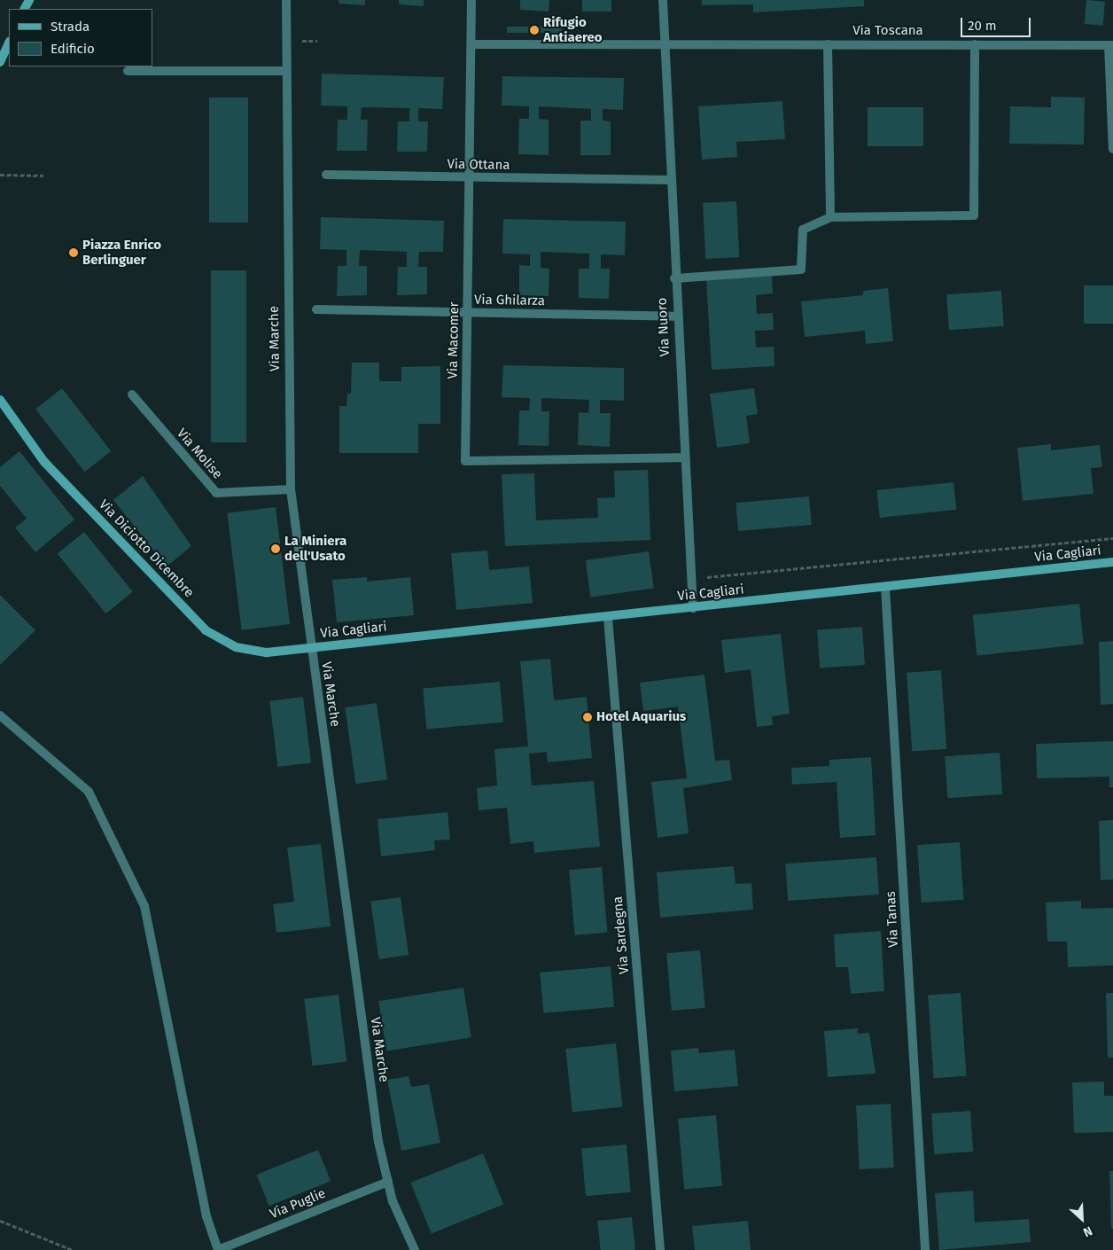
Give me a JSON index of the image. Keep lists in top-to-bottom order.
{
  "streets": {
    "street": [
      "Via Toscana",
      "Via Ottana",
      "Via Ghilarza",
      "Via Nuoro",
      "Via Marche",
      "Via Macomer",
      "Via Molise",
      "Via Diciotto Dicembre",
      "Via Cagliari",
      "Via Tanas",
      "Via Sardegna",
      "Via Puglie"
    ]
  },
  "crossings": [
    ["Via Toscana", "Via Nuoro"],
    ["Via Ottana", "Via Nuoro"],
    ["Via Ottana", "Via Macomer"],
    ["Via Ghilarza", "Via Nuoro"],
    ["Via Ghilarza", "Via Macomer"],
    ["Via Nuoro", "Via Macomer"],
    ["Via Nuoro", "Via Cagliari"],
    ["Via Marche", "Via Molise"],
    ["Via Marche", "Via Diciotto Dicembre"],
    ["Via Marche", "Via Cagliari"],
    ["Via Marche", "Via Puglie"],
    ["Via Diciotto Dicembre", "Via Cagliari"],
    ["Via Cagliari", "Via Tanas"],
    ["Via Cagliari", "Via Sardegna"]
  ],
  "places": [
    "Rifugio Antiaereo",
    "Piazza Enrico Berlinguer",
    "La Miniera dell'Usato",
    "Hotel Aquarius"
  ],
  "legend": ["Strada", "Edificio"],
  "scale_bar": "20 m",
  "north": "bottom right"
}
